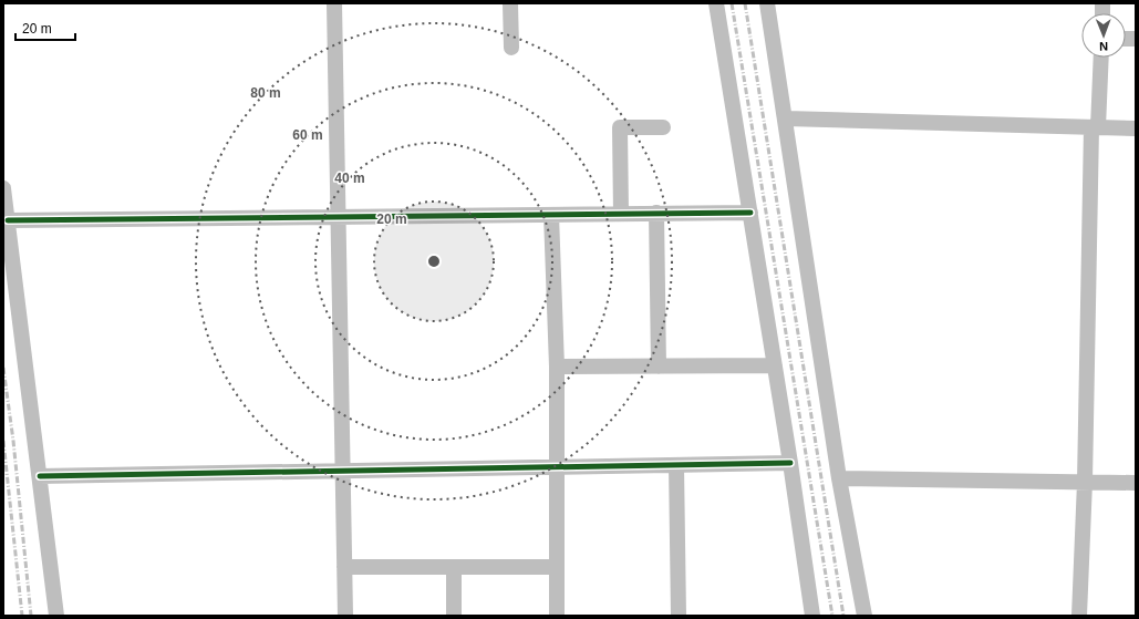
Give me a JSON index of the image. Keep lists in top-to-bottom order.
{
  "scale_bar": "20 m",
  "north": "bottom",
  "rings": [
    "80 m",
    "60 m",
    "40 m",
    "20 m"
  ]
}
